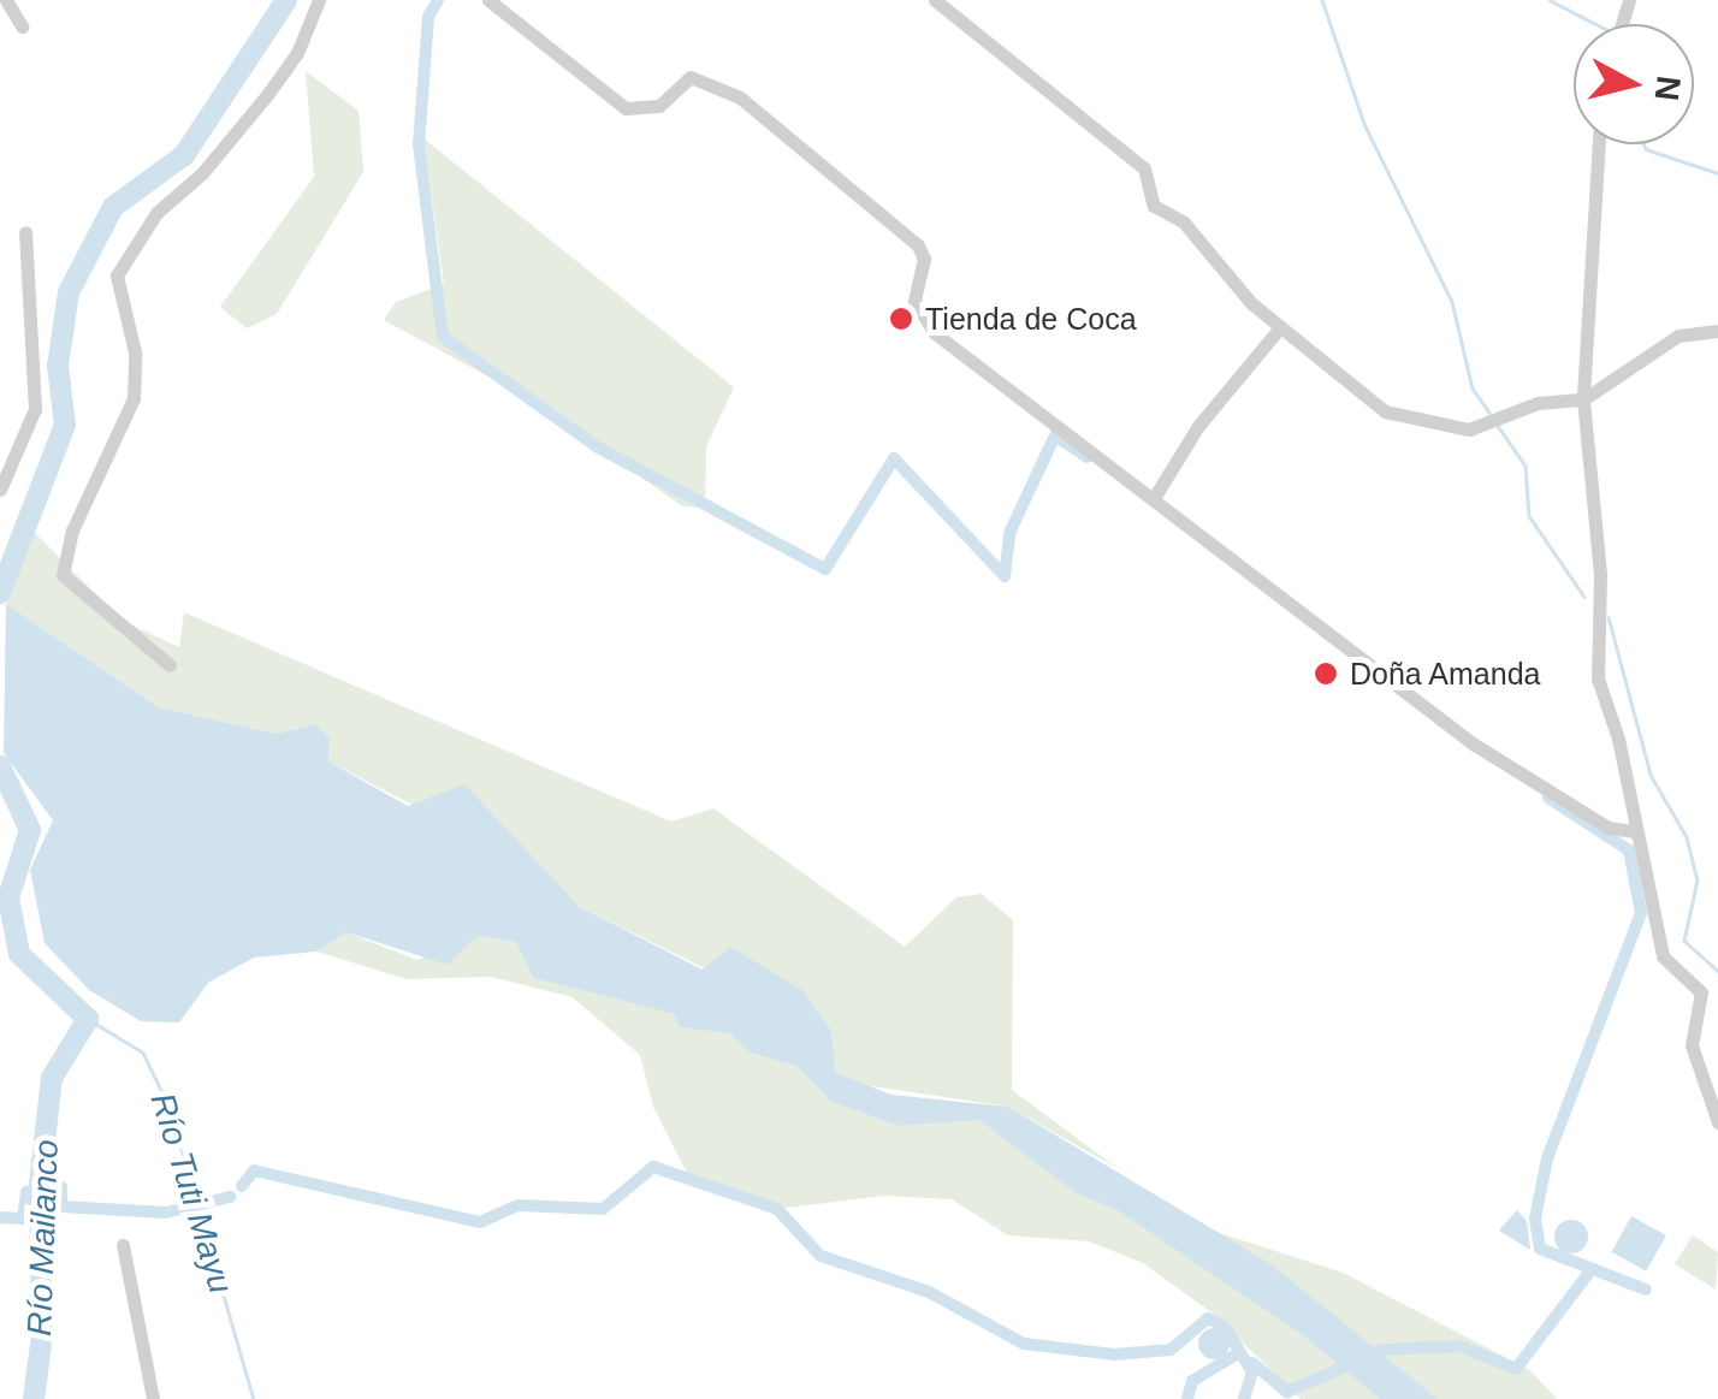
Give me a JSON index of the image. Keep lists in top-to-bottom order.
{
  "water": ["Río Tuti Mayu", "Río Mailanco"],
  "places": ["Tienda de Coca", "Doña Amanda"],
  "north": "right"
}
